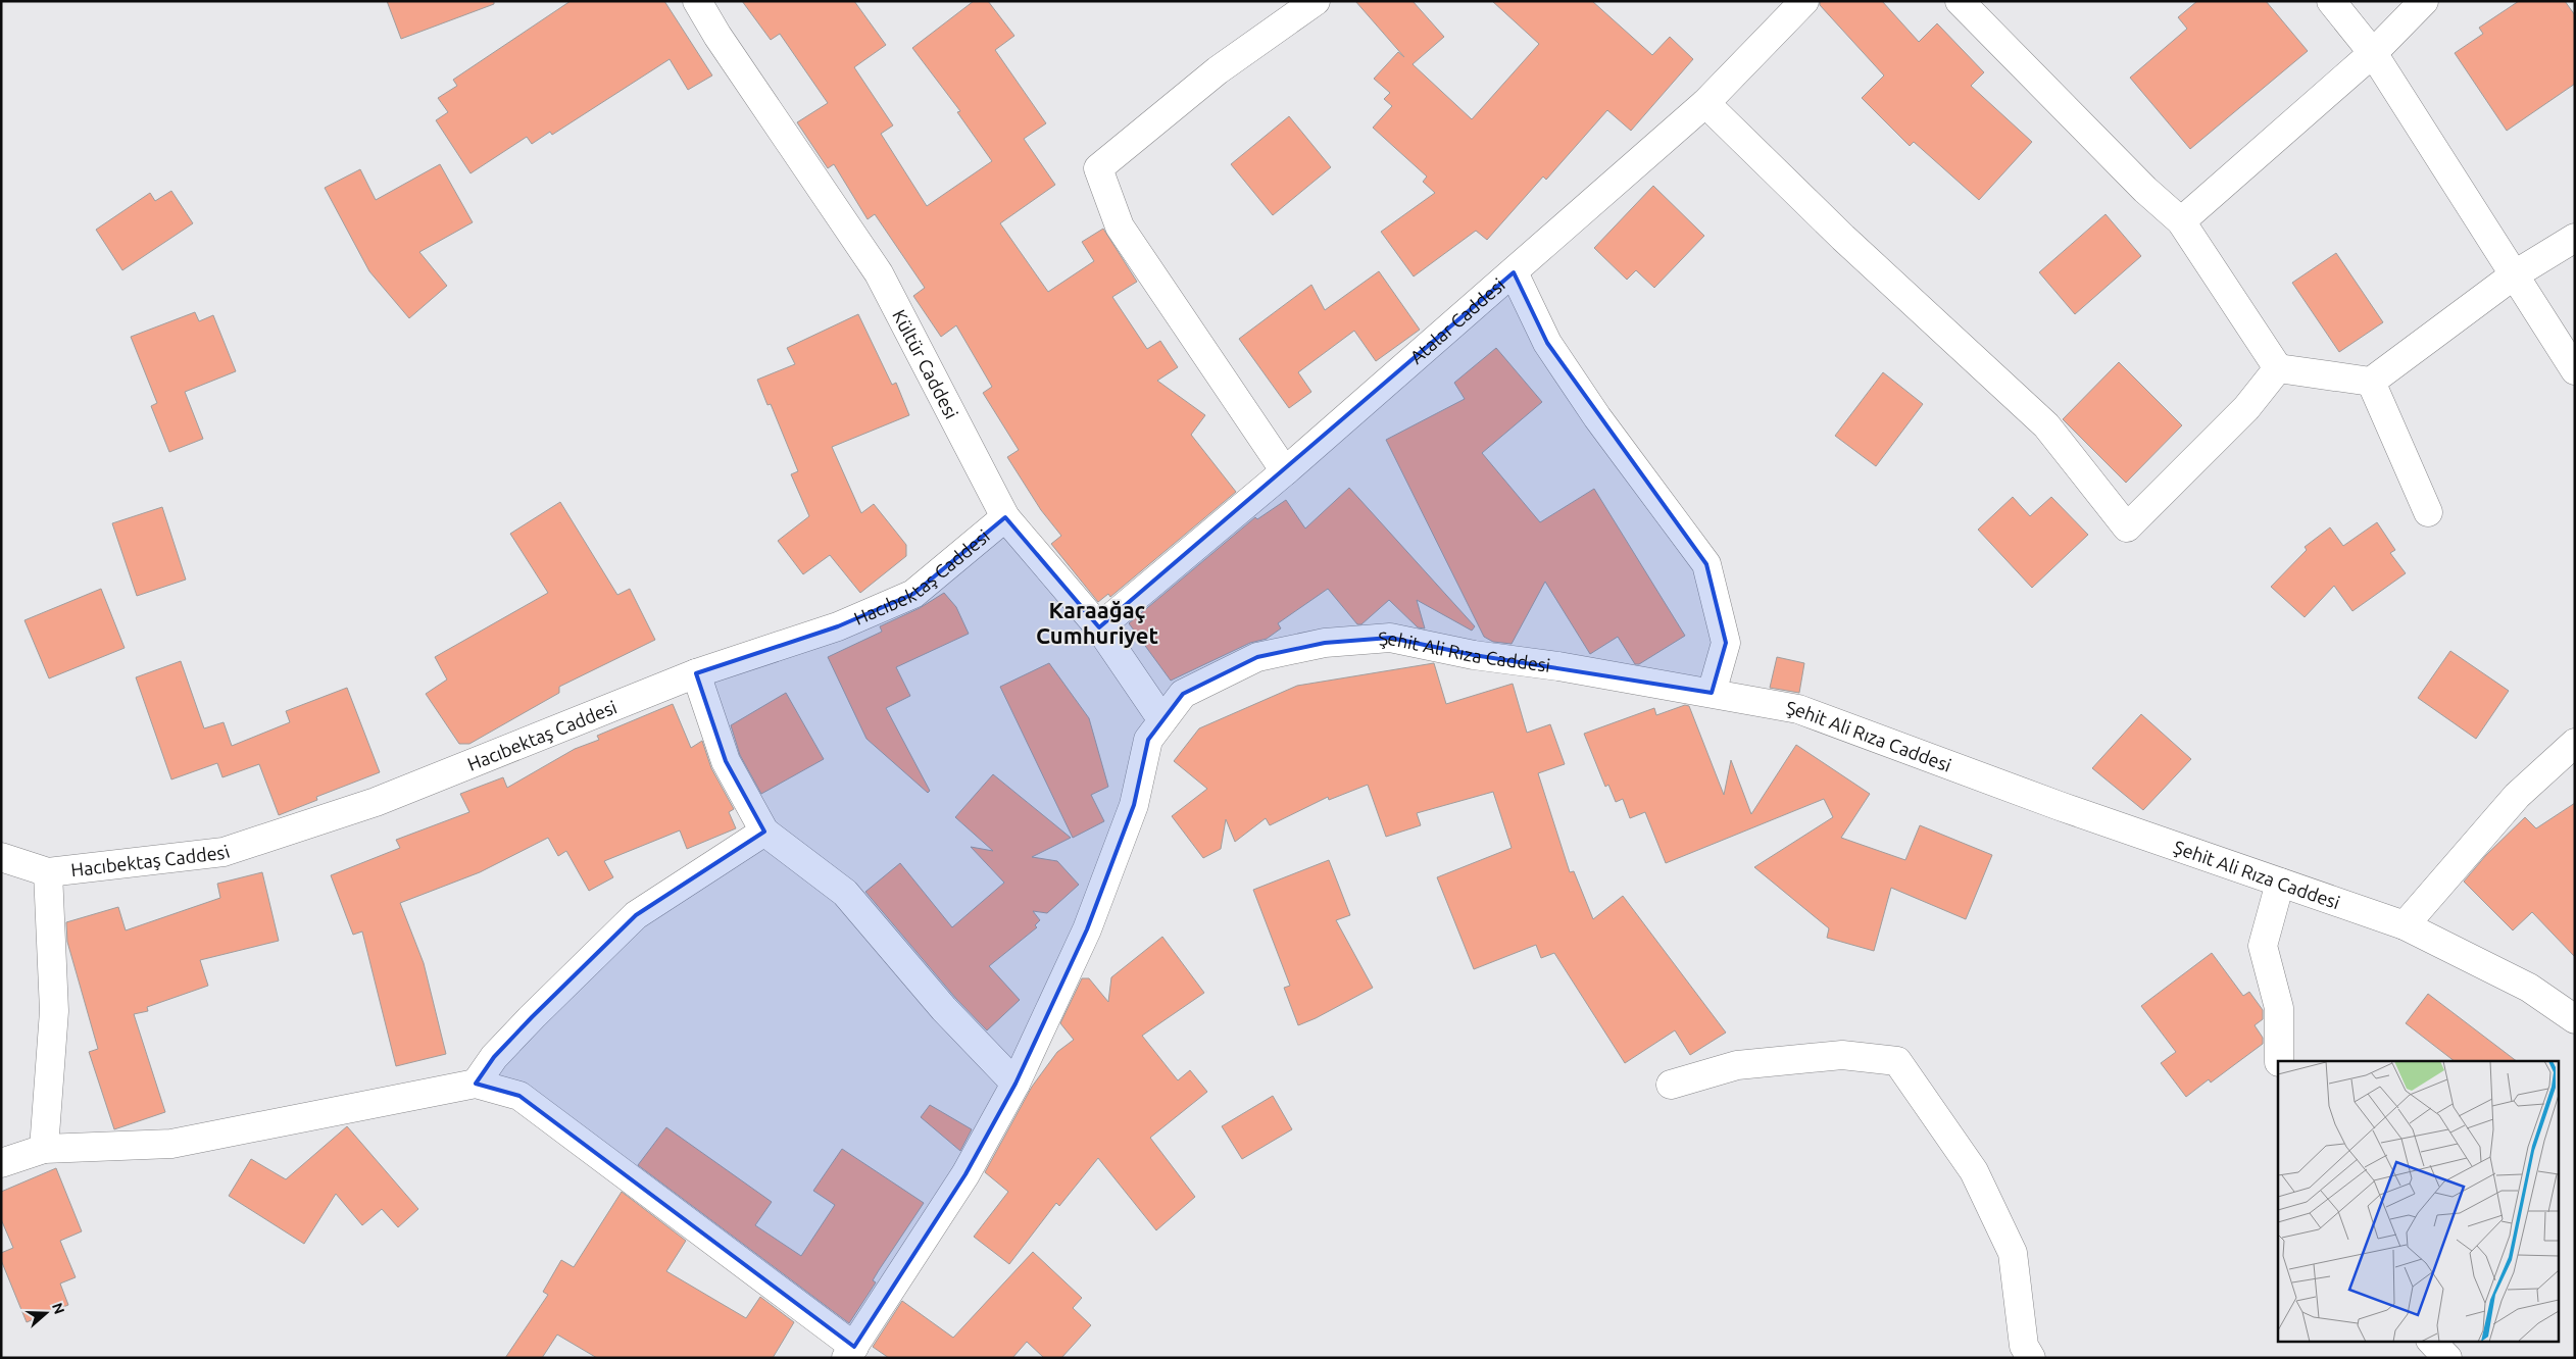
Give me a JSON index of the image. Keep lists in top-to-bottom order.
{
  "streets": {
    "street": [
      "Atalar Caddesi",
      "Kültür Caddesi",
      "Hacıbektaş Caddesi",
      "Şehit Ali Rıza Caddesi"
    ]
  },
  "crossings": [
    ["Atalar Caddesi", "Kültür Caddesi"],
    ["Kültür Caddesi", "Hacıbektaş Caddesi"],
    ["Kültür Caddesi", "Şehit Ali Rıza Caddesi"]
  ],
  "districts": ["Karaağaç Cumhuriyet"],
  "north": "right"
}
